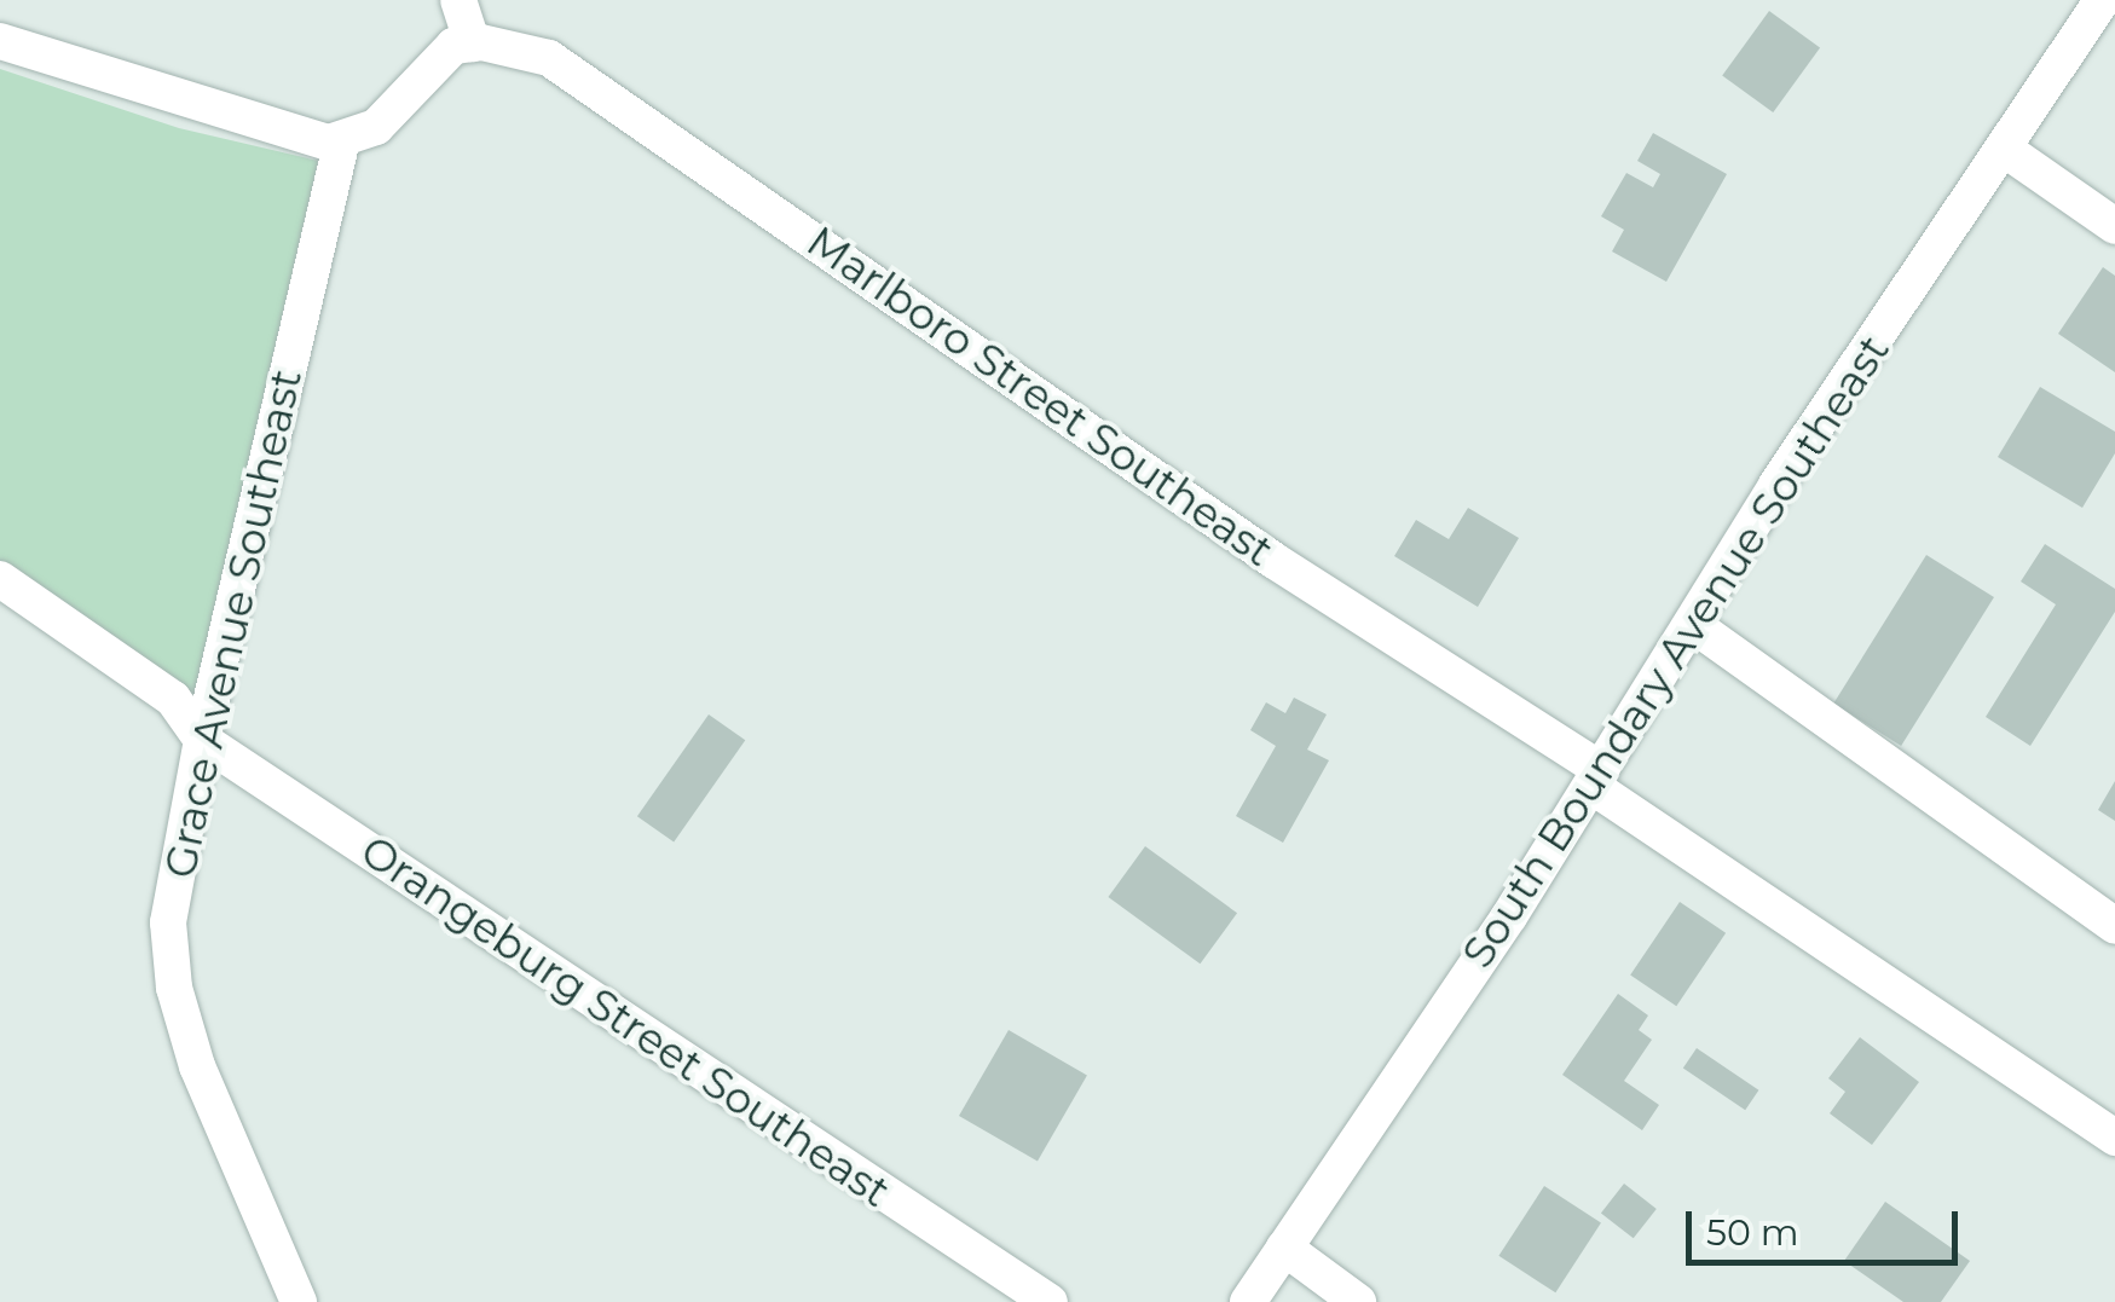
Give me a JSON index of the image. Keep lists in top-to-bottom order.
{
  "streets": {
    "street": [
      "Marlboro Street Southeast",
      "Grace Avenue Southeast",
      "South Boundary Avenue Southeast",
      "Orangeburg Street Southeast"
    ]
  },
  "crossings": [
    ["Marlboro Street Southeast", "South Boundary Avenue Southeast"],
    ["Grace Avenue Southeast", "Orangeburg Street Southeast"]
  ],
  "scale_bar": "50 m"
}
